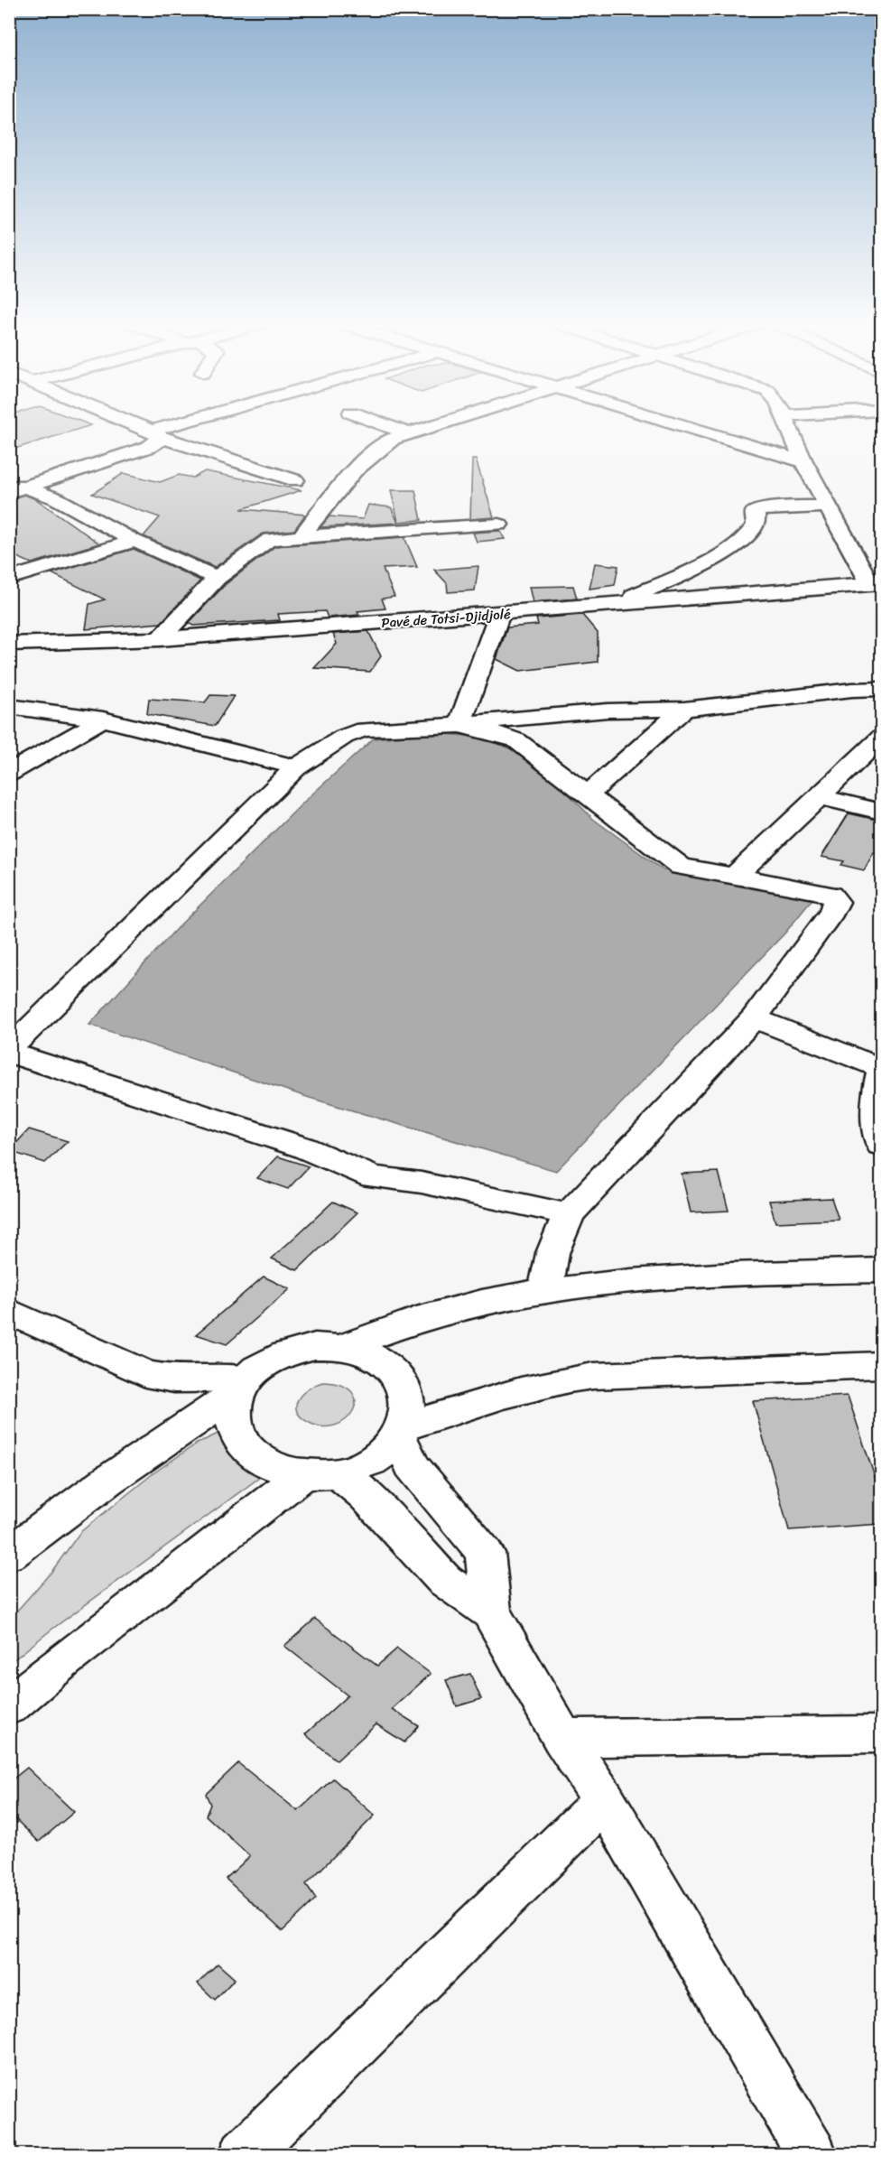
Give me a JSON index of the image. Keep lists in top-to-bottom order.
{
  "streets": {
    "street": ["Pavé de Totsi-Djidjolé"]
  }
}
